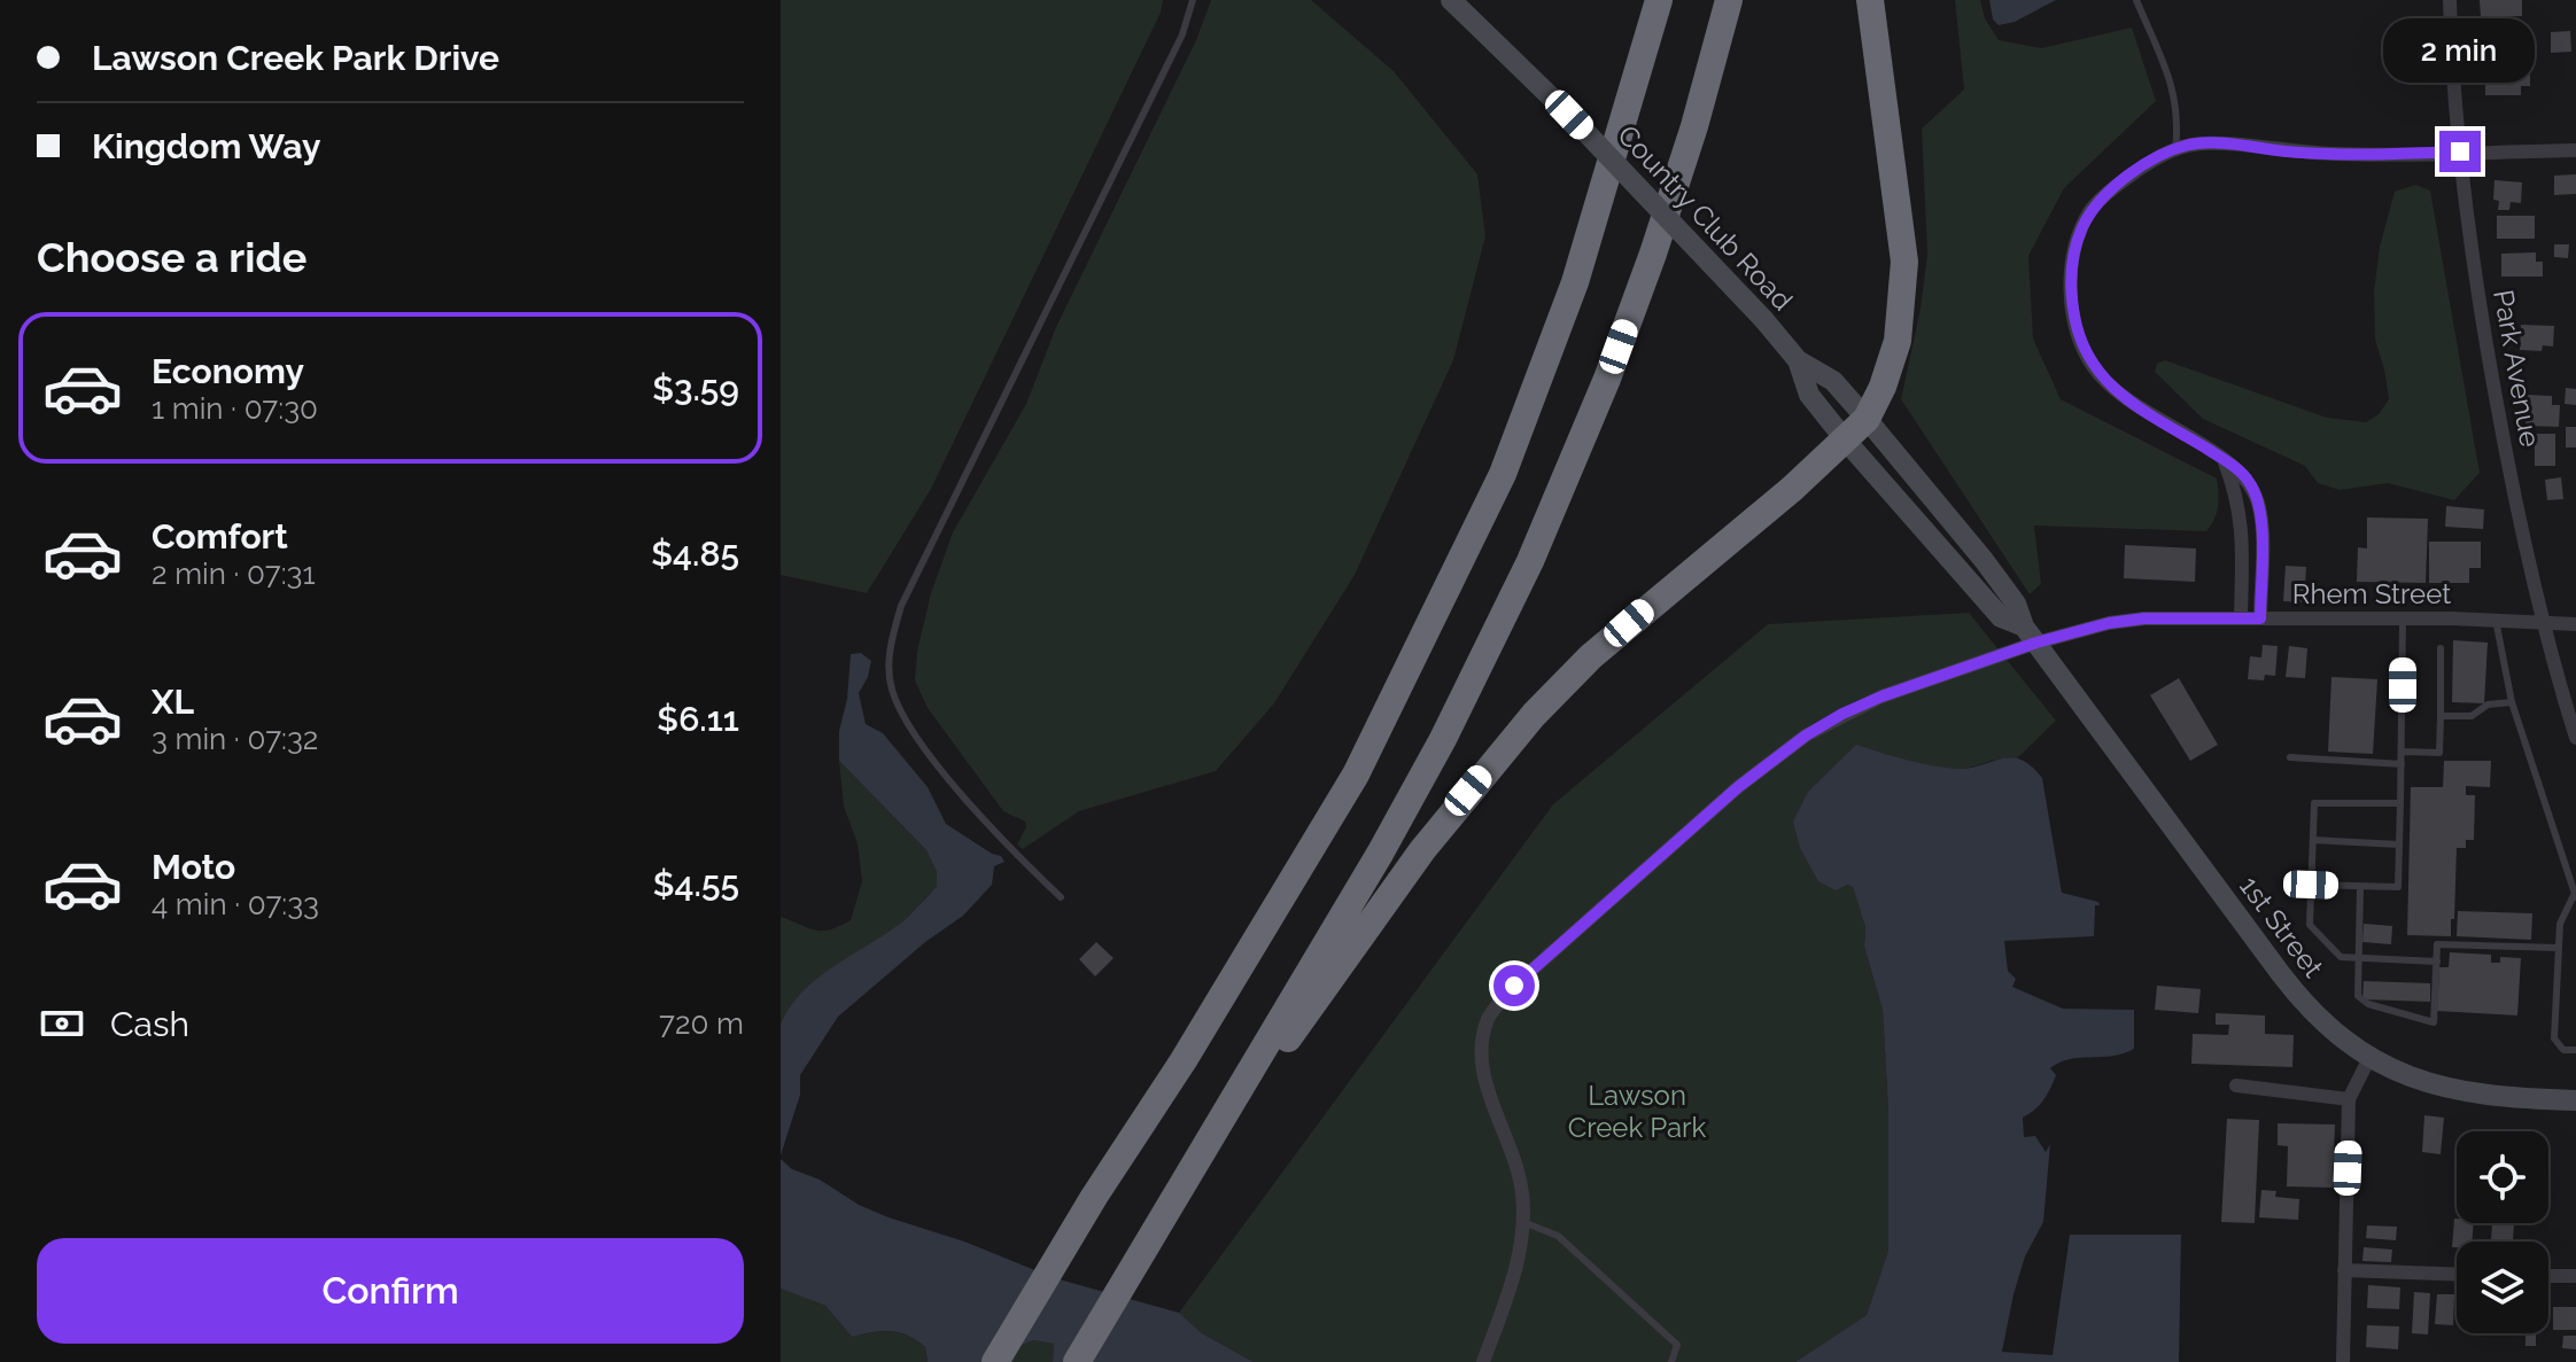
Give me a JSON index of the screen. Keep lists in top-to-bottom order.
{
  "streets": {
    "main road": ["Country Club Road", "1st Street"],
    "street": ["Park Avenue", "Rhem Street"]
  },
  "crossings": [
    ["Country Club Road", "Rhem Street"],
    ["Country Club Road", "1st Street"],
    ["Park Avenue", "Rhem Street"],
    ["Rhem Street", "1st Street"]
  ],
  "parks": ["Lawson Creek Park"],
  "page": {
    "banner": ["Lawson Creek Park Drive", "Kingdom Way"],
    "bubble": "2 min",
    "heading": "Choose a ride",
    "list": [
      {
        "name": "Economy",
        "note": "1 min · 07:30",
        "value": "$3.59"
      },
      {
        "name": "Comfort",
        "note": "2 min · 07:31",
        "value": "$4.85"
      },
      {
        "name": "XL",
        "note": "3 min · 07:32",
        "value": "$6.11"
      },
      {
        "name": "Moto",
        "note": "4 min · 07:33",
        "value": "$4.55"
      }
    ],
    "pay": ["Cash", "720 m"],
    "buttons": "Confirm"
  }
}
